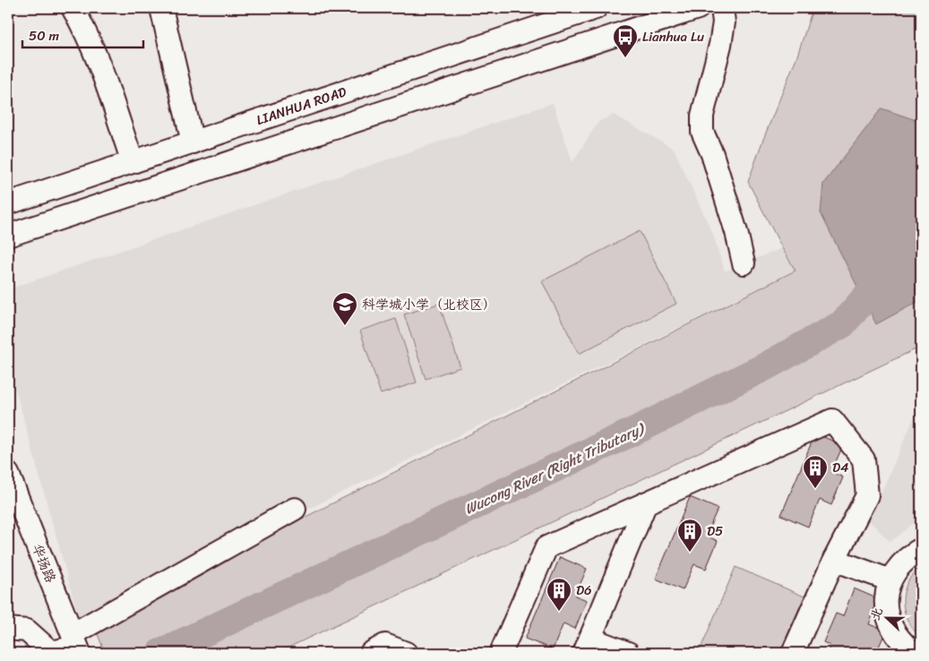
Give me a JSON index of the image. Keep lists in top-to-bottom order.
{
  "streets": {
    "street": ["LIANHUA ROAD", "华扬路"]
  },
  "water": ["Wucong River (Right Tributary)"],
  "places": {
    "bus stop": ["Lianhua Lu"],
    "school or university": ["科学城小学（北校区）"],
    "building": ["D4", "D5", "D6"]
  },
  "scale_bar": "50 m",
  "north": "left"
}
